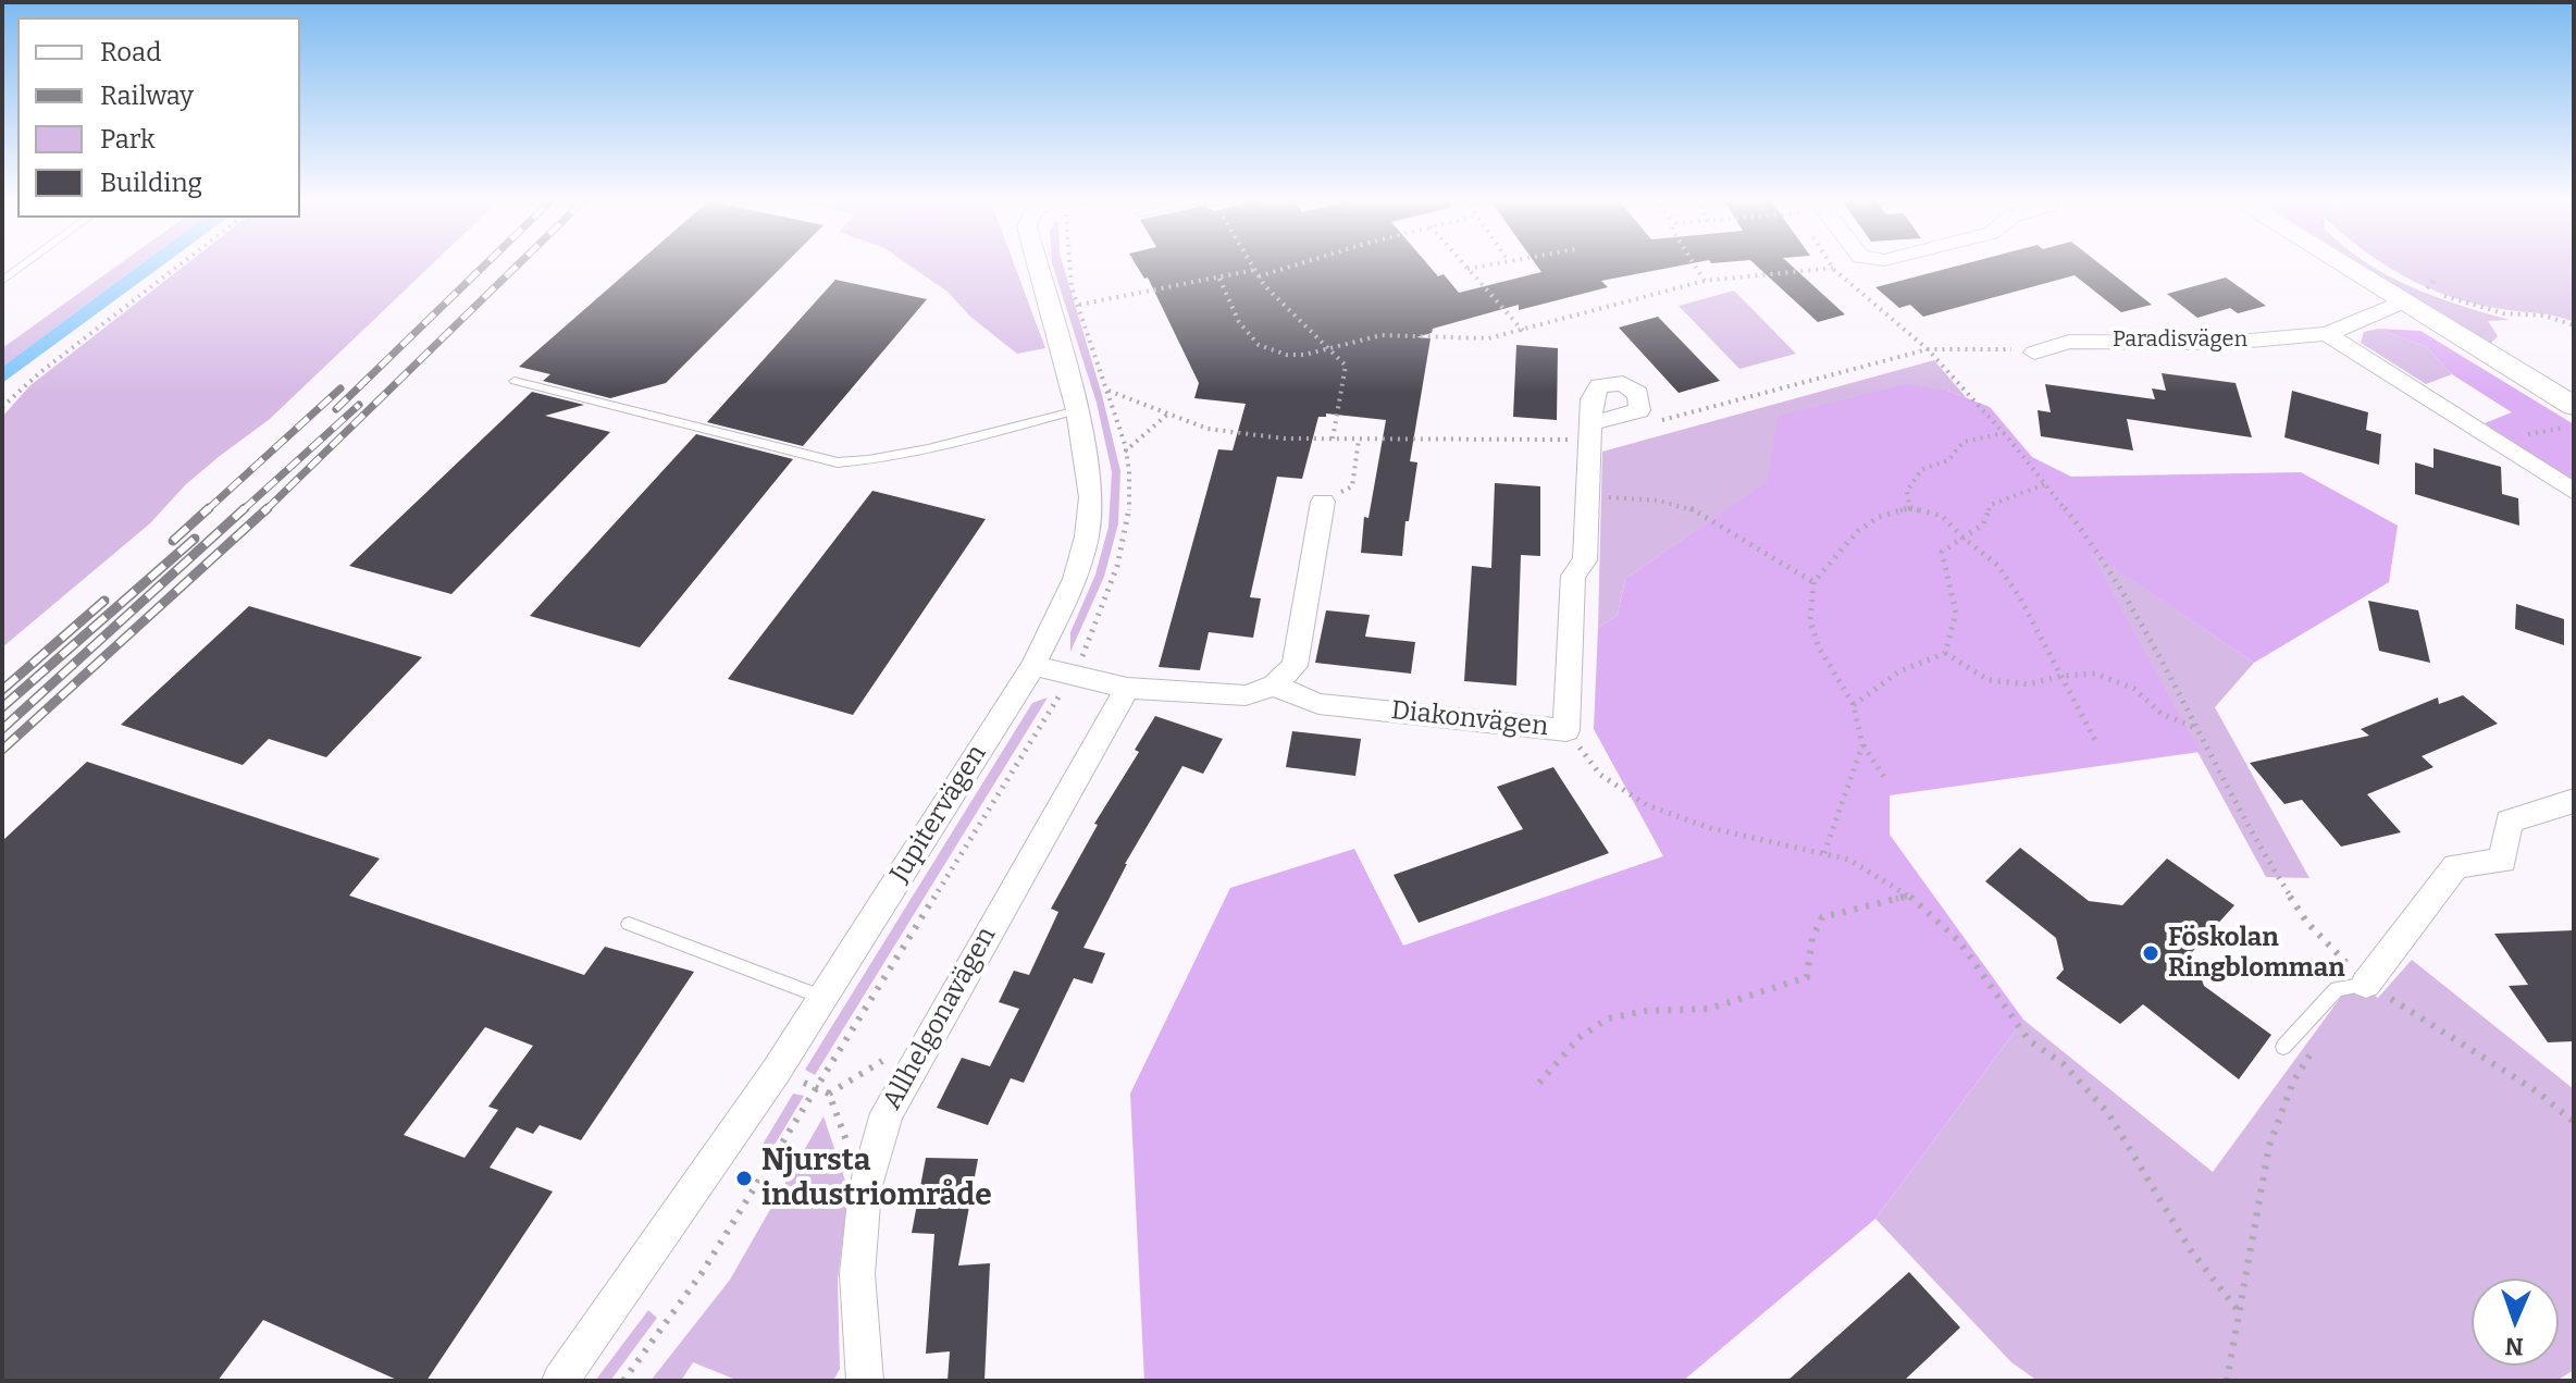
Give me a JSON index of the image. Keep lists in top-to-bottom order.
{
  "streets": {
    "street": [
      "Paradisvägen",
      "Diakonvägen",
      "Jupitervägen",
      "Allhelgonavägen"
    ]
  },
  "places": ["Föskolan Ringblomman", "Njursta industriområde"],
  "legend": [
    "Road",
    "Railway",
    "Park",
    "Building"
  ],
  "north": "bottom"
}
